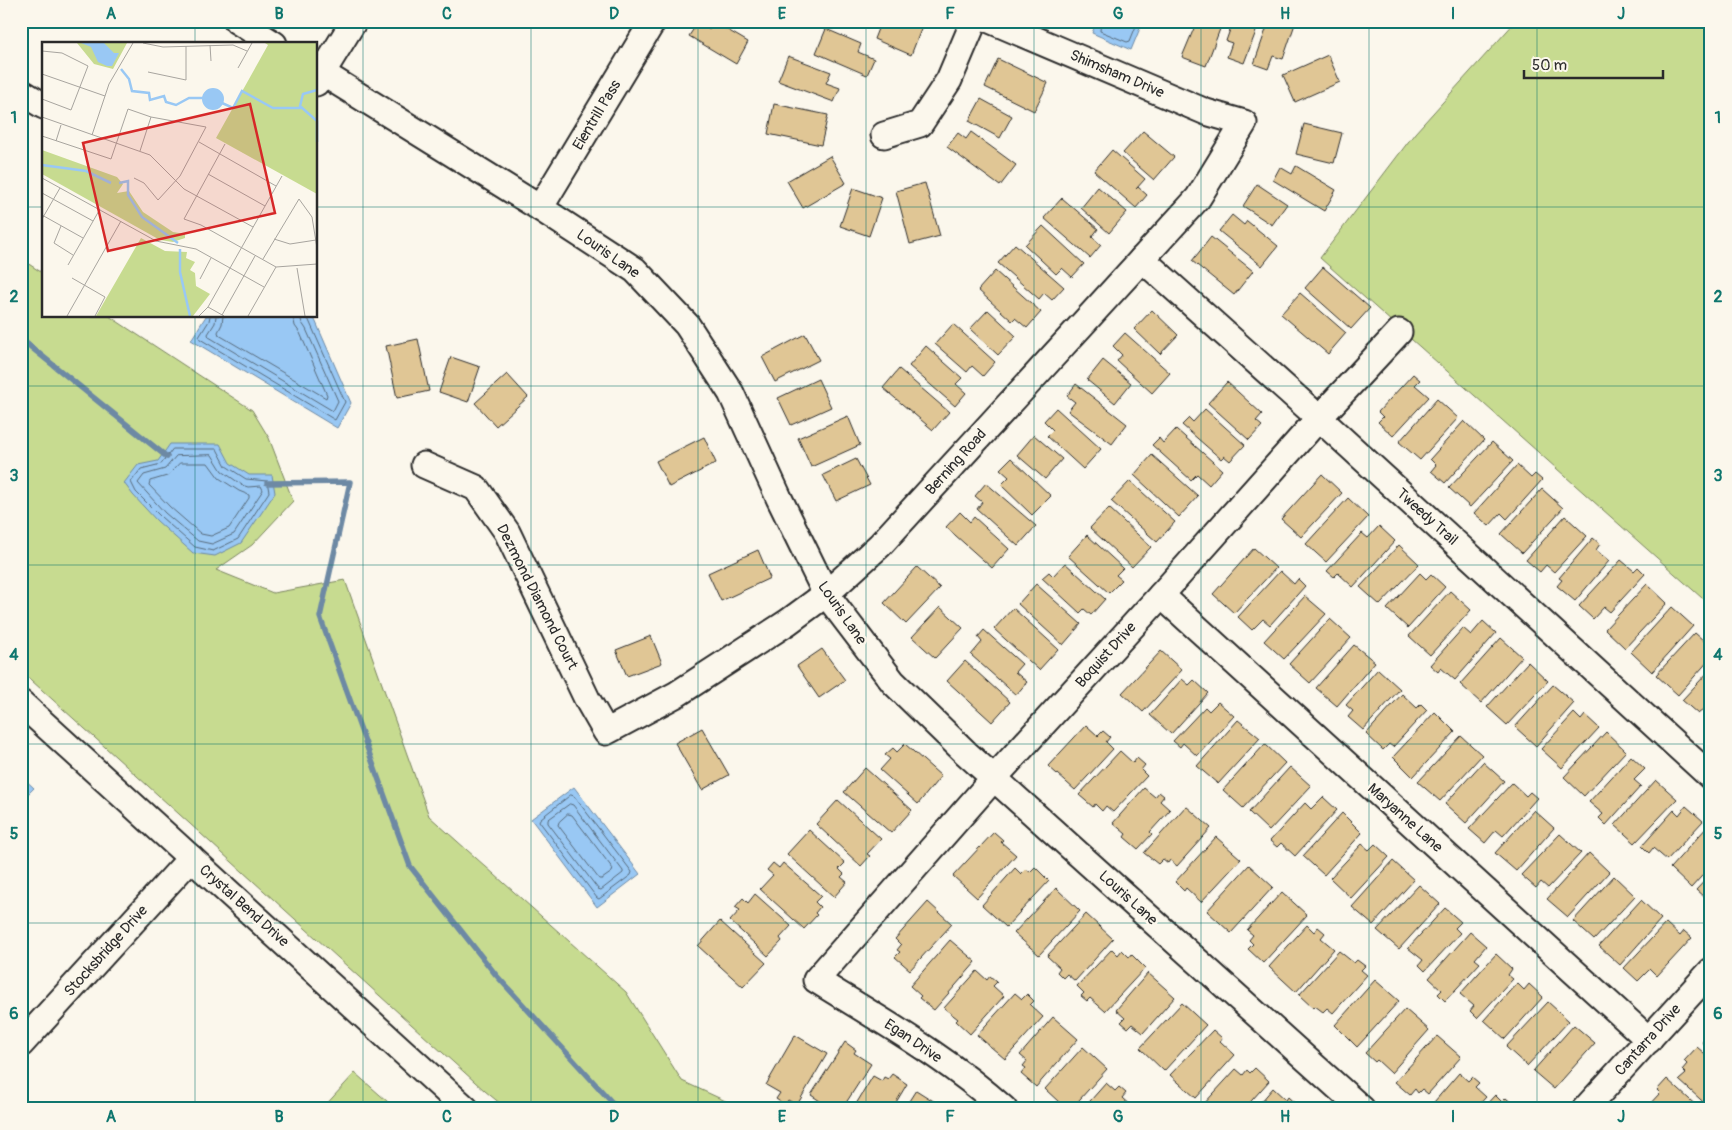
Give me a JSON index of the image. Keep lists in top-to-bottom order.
{
  "streets": {
    "street": [
      "Shimsham Drive",
      "Eientrill Pass",
      "Louris Lane",
      "Berning Road",
      "Tweedy Trail",
      "Dezmond Diamond Court",
      "Boquist Drive",
      "Maryanne Lane",
      "Crystal Bend Drive",
      "Stocksbridge Drive",
      "Cantarra Drive",
      "Egan Drive"
    ]
  },
  "crossings": [
    ["Shimsham Drive", "Berning Road"],
    ["Eientrill Pass", "Louris Lane"],
    ["Louris Lane", "Berning Road"],
    ["Louris Lane", "Boquist Drive"],
    ["Berning Road", "Tweedy Trail"],
    ["Berning Road", "Dezmond Diamond Court"],
    ["Tweedy Trail", "Boquist Drive"],
    ["Boquist Drive", "Maryanne Lane"],
    ["Boquist Drive", "Egan Drive"],
    ["Maryanne Lane", "Cantarra Drive"],
    ["Crystal Bend Drive", "Stocksbridge Drive"]
  ],
  "scale_bar": "50 m",
  "grid": {
    "columns": [
      "A",
      "B",
      "C",
      "D",
      "E",
      "F",
      "G",
      "H",
      "I",
      "J"
    ],
    "rows": [
      "1",
      "2",
      "3",
      "4",
      "5",
      "6"
    ]
  }
}
